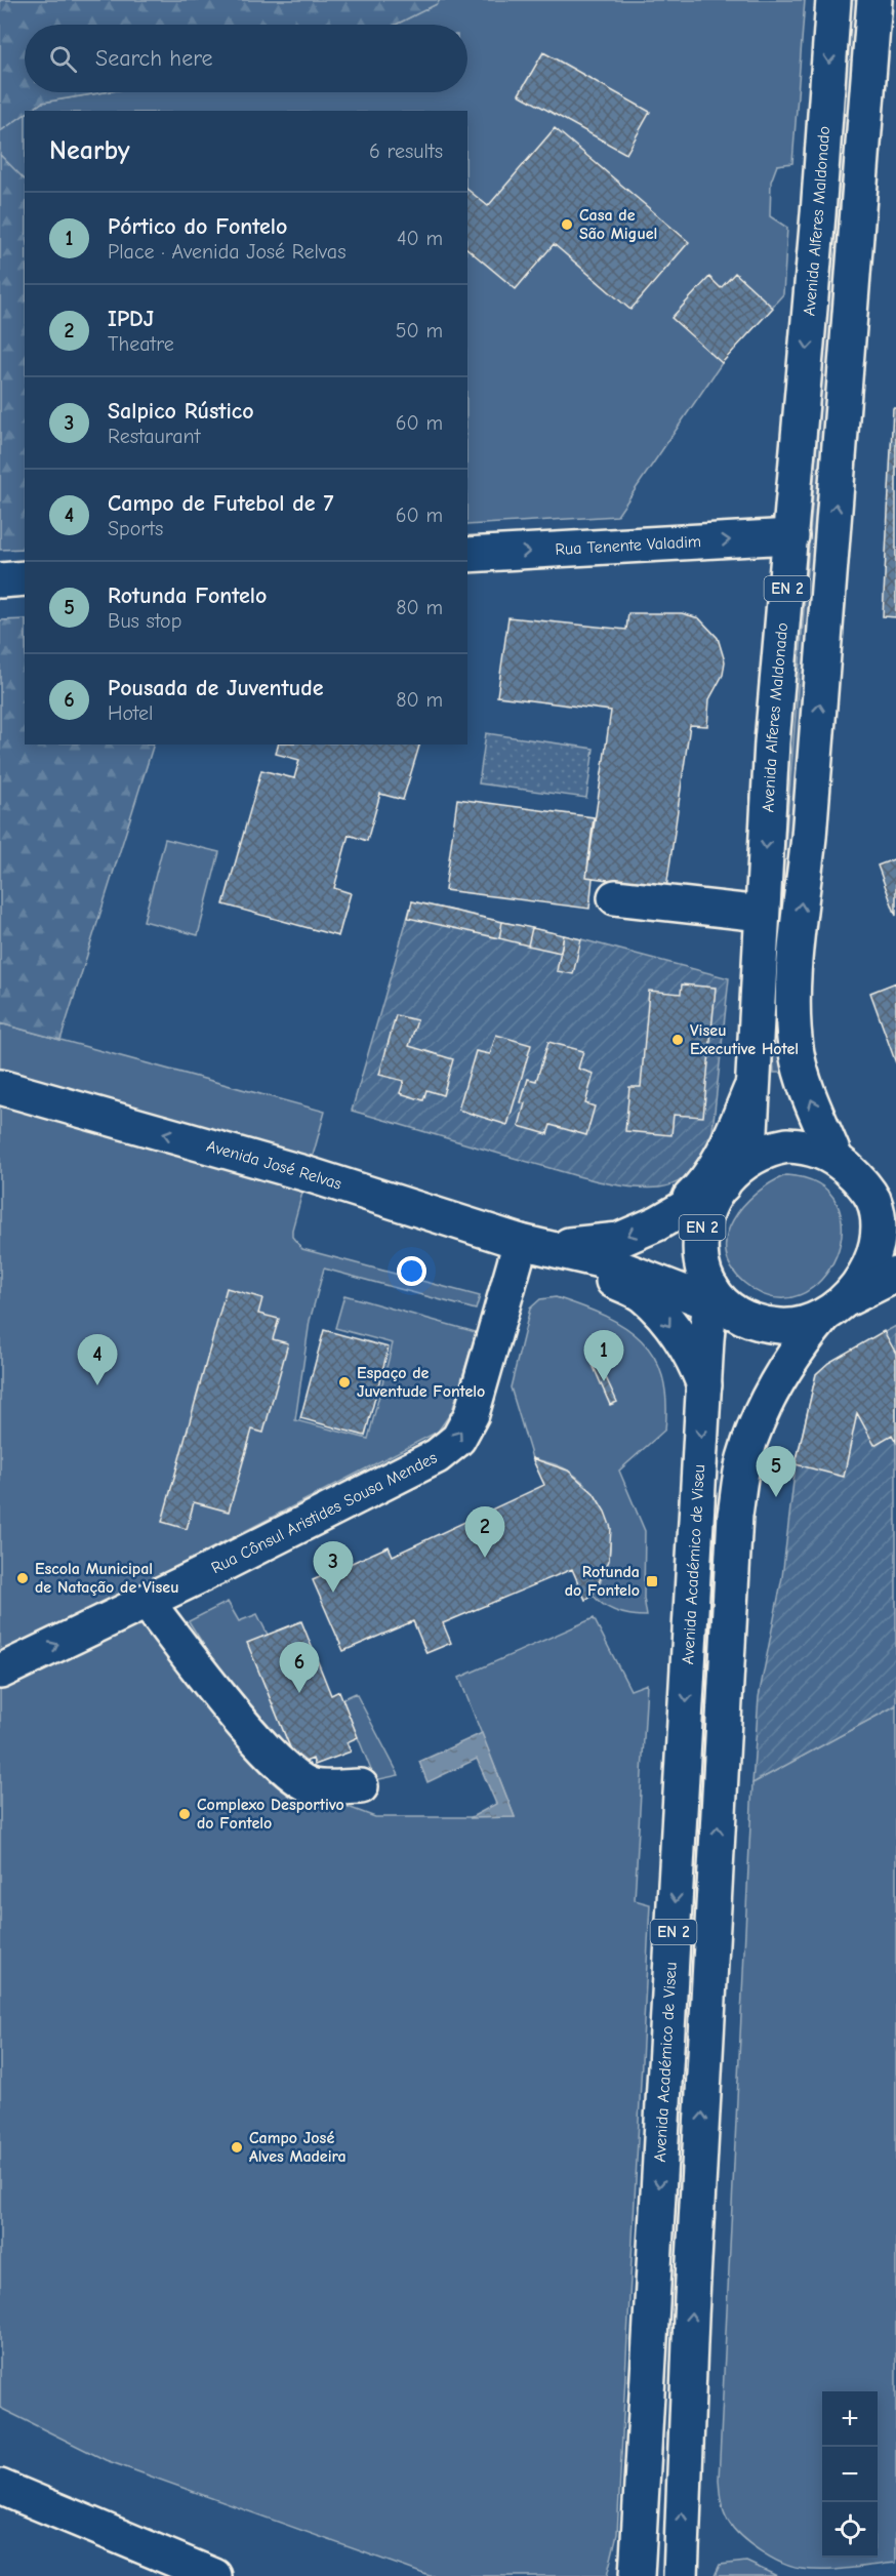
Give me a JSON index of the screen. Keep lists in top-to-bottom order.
{
  "streets": {
    "main road": [
      "Avenida Alferes Maldonado",
      "Rua Tenente Valadim",
      "EN 2",
      "Avenida José Relvas",
      "Rua Cônsul Aristides Sousa Mendes",
      "Avenida Académico de Viseu"
    ]
  },
  "crossings": [
    ["Avenida Alferes Maldonado", "Rua Tenente Valadim"],
    ["Avenida Alferes Maldonado", "EN 2"],
    ["Avenida Alferes Maldonado", "Avenida José Relvas"],
    ["Avenida Alferes Maldonado", "Avenida Académico de Viseu"],
    ["EN 2", "Avenida José Relvas"],
    ["EN 2", "Avenida Académico de Viseu"],
    ["Avenida José Relvas", "Rua Cônsul Aristides Sousa Mendes"],
    ["Avenida José Relvas", "Avenida Académico de Viseu"]
  ],
  "one_way": ["Rua Tenente Valadim", "Rua Cônsul Aristides Sousa Mendes"],
  "places": {
    "other": [
      "Casa de São Miguel",
      "Viseu Executive Hotel",
      "Espaço de Juventude Fontelo",
      "Escola Municipal de Natação de Viseu",
      "Complexo Desportivo do Fontelo",
      "Campo José Alves Madeira"
    ],
    "transit": ["Rotunda do Fontelo"]
  },
  "page": {
    "search": "Search here",
    "heading": ["Nearby", "6 results"],
    "list": [
      {
        "mark": "1",
        "name": "Pórtico do Fontelo",
        "note": "Place · Avenida José Relvas",
        "value": "40 m"
      },
      {
        "mark": "2",
        "name": "IPDJ",
        "note": "Theatre",
        "value": "50 m"
      },
      {
        "mark": "3",
        "name": "Salpico Rústico",
        "note": "Restaurant",
        "value": "60 m"
      },
      {
        "mark": "4",
        "name": "Campo de Futebol de 7",
        "note": "Sports",
        "value": "60 m"
      },
      {
        "mark": "5",
        "name": "Rotunda Fontelo",
        "note": "Bus stop",
        "value": "80 m"
      },
      {
        "mark": "6",
        "name": "Pousada de Juventude",
        "note": "Hotel",
        "value": "80 m"
      }
    ],
    "pins": [
      "1",
      "4",
      "5",
      "2",
      "3",
      "6"
    ],
    "map_buttons": ["+", "−"]
  }
}
